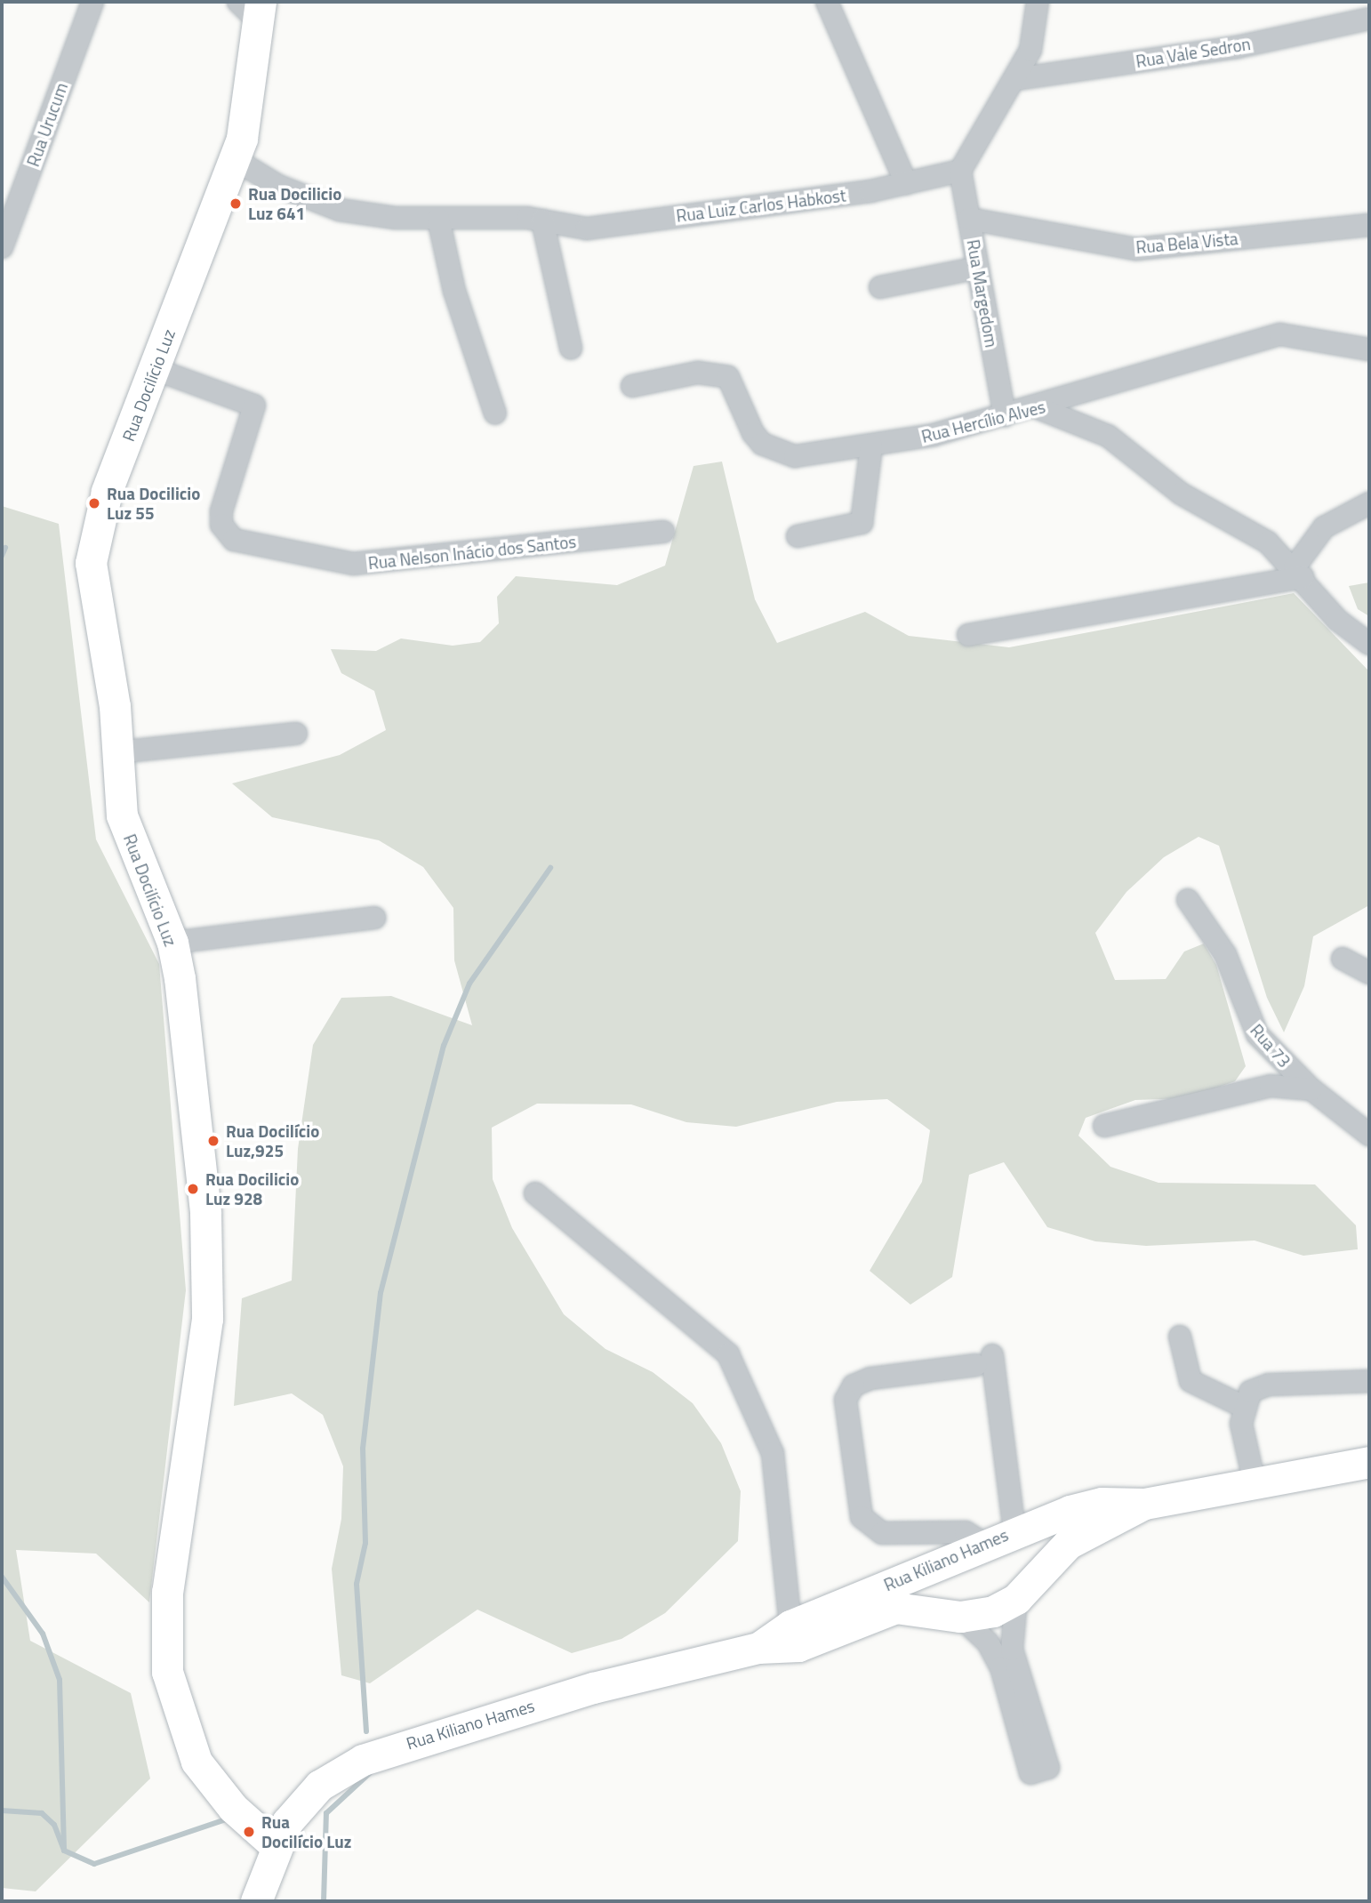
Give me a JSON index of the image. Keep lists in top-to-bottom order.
{
  "streets": {
    "main road": ["Rua Docilício Luz", "Rua Kiliano Hames"],
    "street": [
      "Rua Vale Sedron",
      "Rua Urucum",
      "Rua Luiz Carlos Habkost",
      "Rua Bela Vista",
      "Rua Margedom",
      "Rua Hercílio Alves",
      "Rua Nelson Inácio dos Santos",
      "Rua 73"
    ]
  },
  "crossings": [
    ["Rua Luiz Carlos Habkost", "Rua Margedom"],
    ["Rua Luiz Carlos Habkost", "Rua Docilício Luz"],
    ["Rua Bela Vista", "Rua Margedom"],
    ["Rua Margedom", "Rua Hercílio Alves"],
    ["Rua Docilício Luz", "Rua Nelson Inácio dos Santos"],
    ["Rua Docilício Luz", "Rua Kiliano Hames"]
  ],
  "places": [
    "Rua Docilicio Luz 641",
    "Rua Docilicio Luz 55",
    "Rua Docilício Luz,925",
    "Rua Docilicio Luz 928",
    "Rua Docilício Luz"
  ]
}
